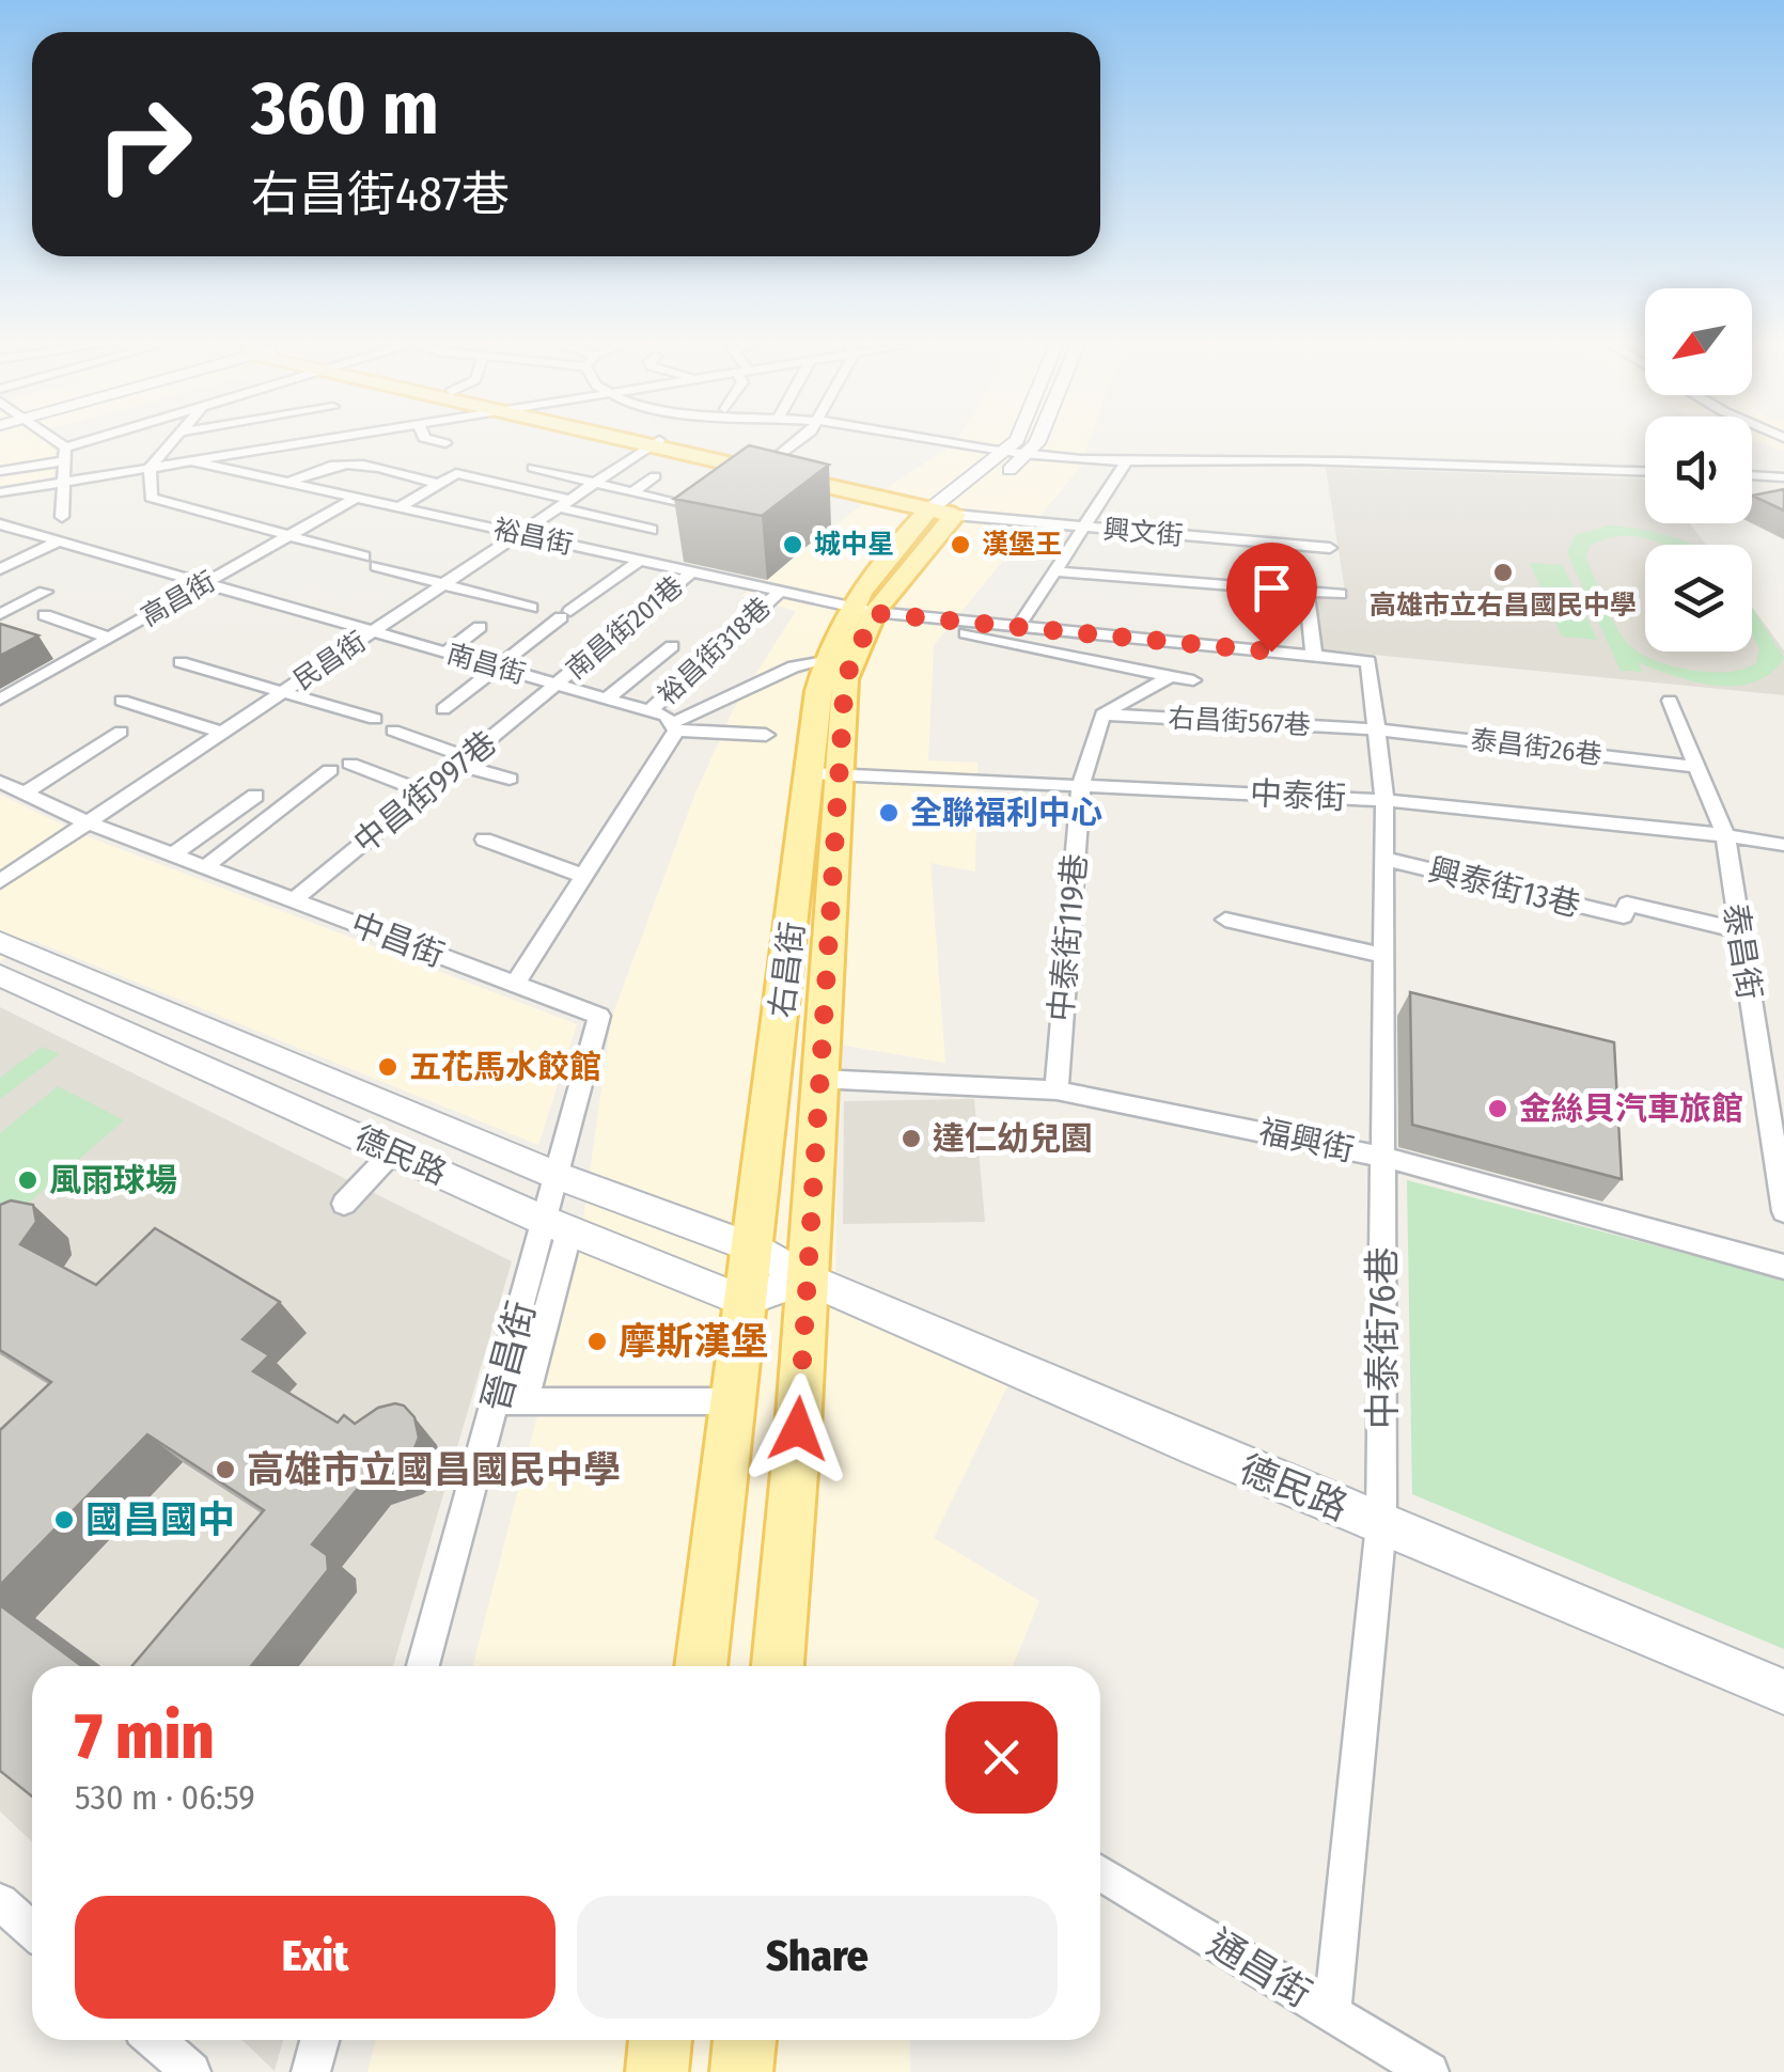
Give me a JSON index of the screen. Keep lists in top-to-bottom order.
{
  "streets": {
    "main road": ["右昌街"],
    "street": [
      "興文街",
      "裕昌街",
      "高昌街",
      "南昌街201巷",
      "裕昌街318巷",
      "民昌街",
      "南昌街",
      "右昌街567巷",
      "泰昌街26巷",
      "中昌街997巷",
      "中泰街",
      "興泰街13巷",
      "中泰街119巷",
      "中昌街",
      "泰昌街",
      "福興街",
      "德民路",
      "中泰街76巷",
      "晉昌街",
      "通昌街"
    ]
  },
  "crossings": [
    ["興文街", "右昌街"],
    ["裕昌街", "高昌街"],
    ["裕昌街", "南昌街201巷"],
    ["裕昌街", "裕昌街318巷"],
    ["裕昌街", "民昌街"],
    ["裕昌街", "右昌街"],
    ["高昌街", "南昌街"],
    ["南昌街201巷", "南昌街"],
    ["南昌街201巷", "中昌街997巷"],
    ["裕昌街318巷", "南昌街"],
    ["民昌街", "南昌街"],
    ["民昌街", "中昌街"],
    ["南昌街", "中昌街997巷"],
    ["右昌街567巷", "泰昌街26巷"],
    ["右昌街567巷", "中泰街119巷"],
    ["右昌街567巷", "中泰街76巷"],
    ["泰昌街26巷", "泰昌街"],
    ["泰昌街26巷", "中泰街76巷"],
    ["中昌街997巷", "中昌街"],
    ["中泰街", "中泰街119巷"],
    ["中泰街", "泰昌街"],
    ["中泰街", "右昌街"],
    ["中泰街", "中泰街76巷"],
    ["興泰街13巷", "泰昌街"],
    ["興泰街13巷", "中泰街76巷"],
    ["中泰街119巷", "福興街"],
    ["中昌街", "德民路"],
    ["中昌街", "晉昌街"],
    ["右昌街", "福興街"],
    ["右昌街", "德民路"],
    ["福興街", "中泰街76巷"],
    ["德民路", "中泰街76巷"],
    ["德民路", "晉昌街"],
    ["中泰街76巷", "通昌街"]
  ],
  "places": [
    "城中星",
    "漢堡王",
    "高雄市立右昌國民中學",
    "全聯福利中心",
    "五花馬水餃館",
    "金絲貝汽車旅館",
    "達仁幼兒園",
    "風雨球場",
    "摩斯漢堡",
    "高雄市立國昌國民中學",
    "國昌國中"
  ],
  "north": "bottom left",
  "page": {
    "turn": ["360 m", "右昌街487巷"],
    "heading": ["7 min", "530 m · 06:59"],
    "buttons": ["Exit", "Share"]
  }
}
